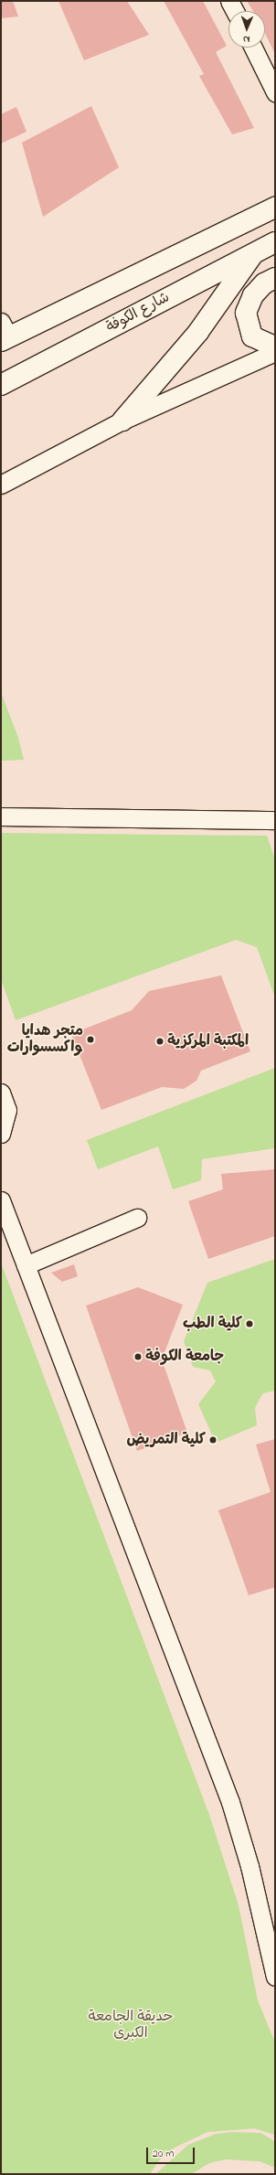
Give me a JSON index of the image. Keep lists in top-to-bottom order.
{
  "streets": {
    "highway": ["شارع الكوفة"]
  },
  "parks": ["حديقة الجامعة الكبرى"],
  "places": [
    "متجر هدايا واكسسوارات",
    "المكتبة المركزية",
    "كلية الطب",
    "جامعة الكوفة",
    "كلية التمريض"
  ],
  "scale_bar": "20 m",
  "north": "bottom"
}
